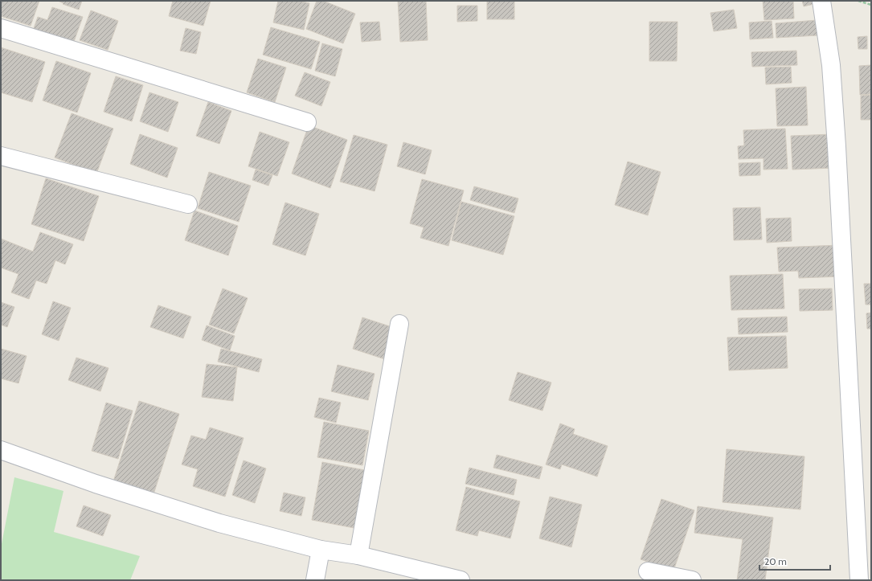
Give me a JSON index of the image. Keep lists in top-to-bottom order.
{
  "scale_bar": "20 m"
}
